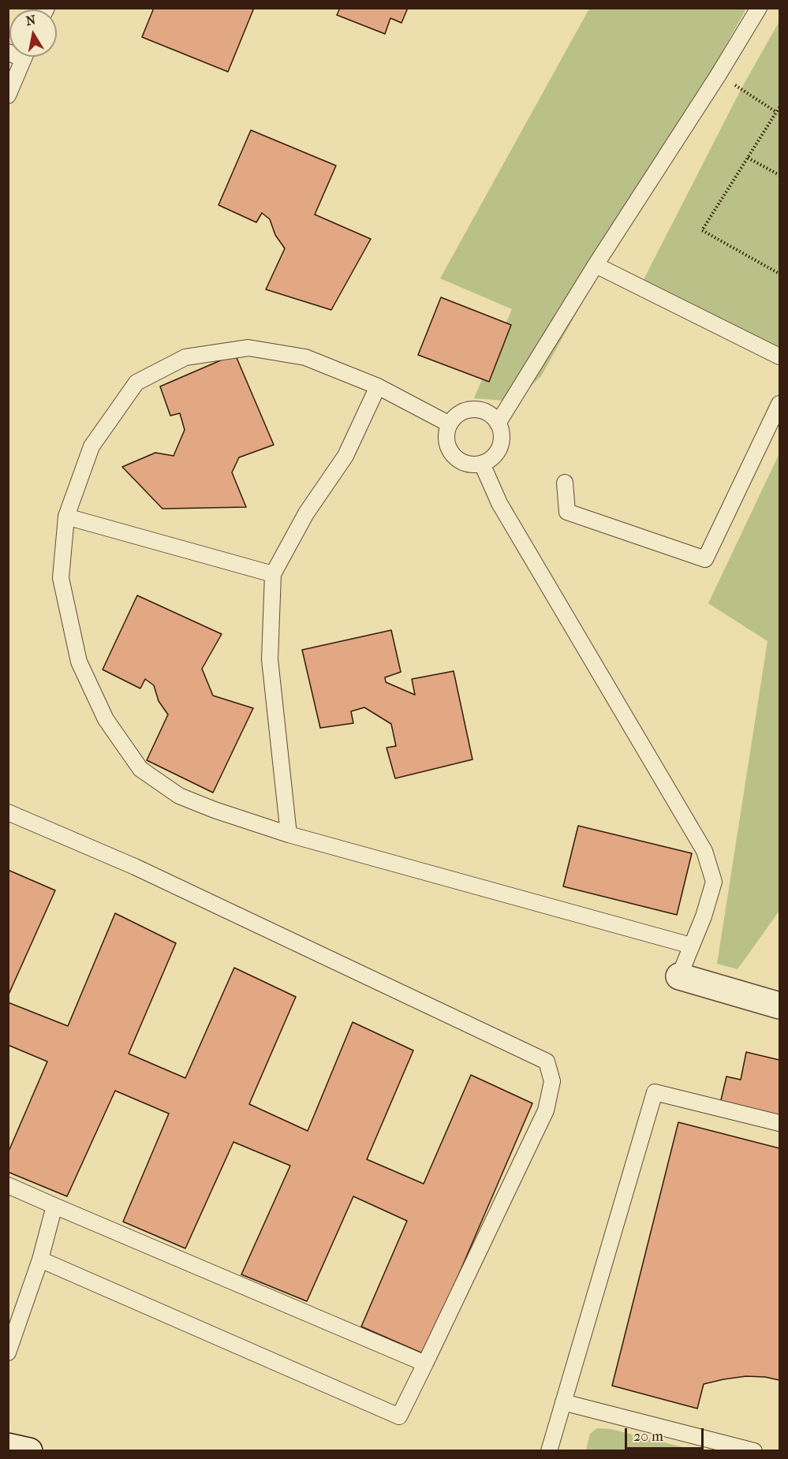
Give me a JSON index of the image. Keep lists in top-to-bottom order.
{
  "scale_bar": "20 m",
  "north": "top"
}
